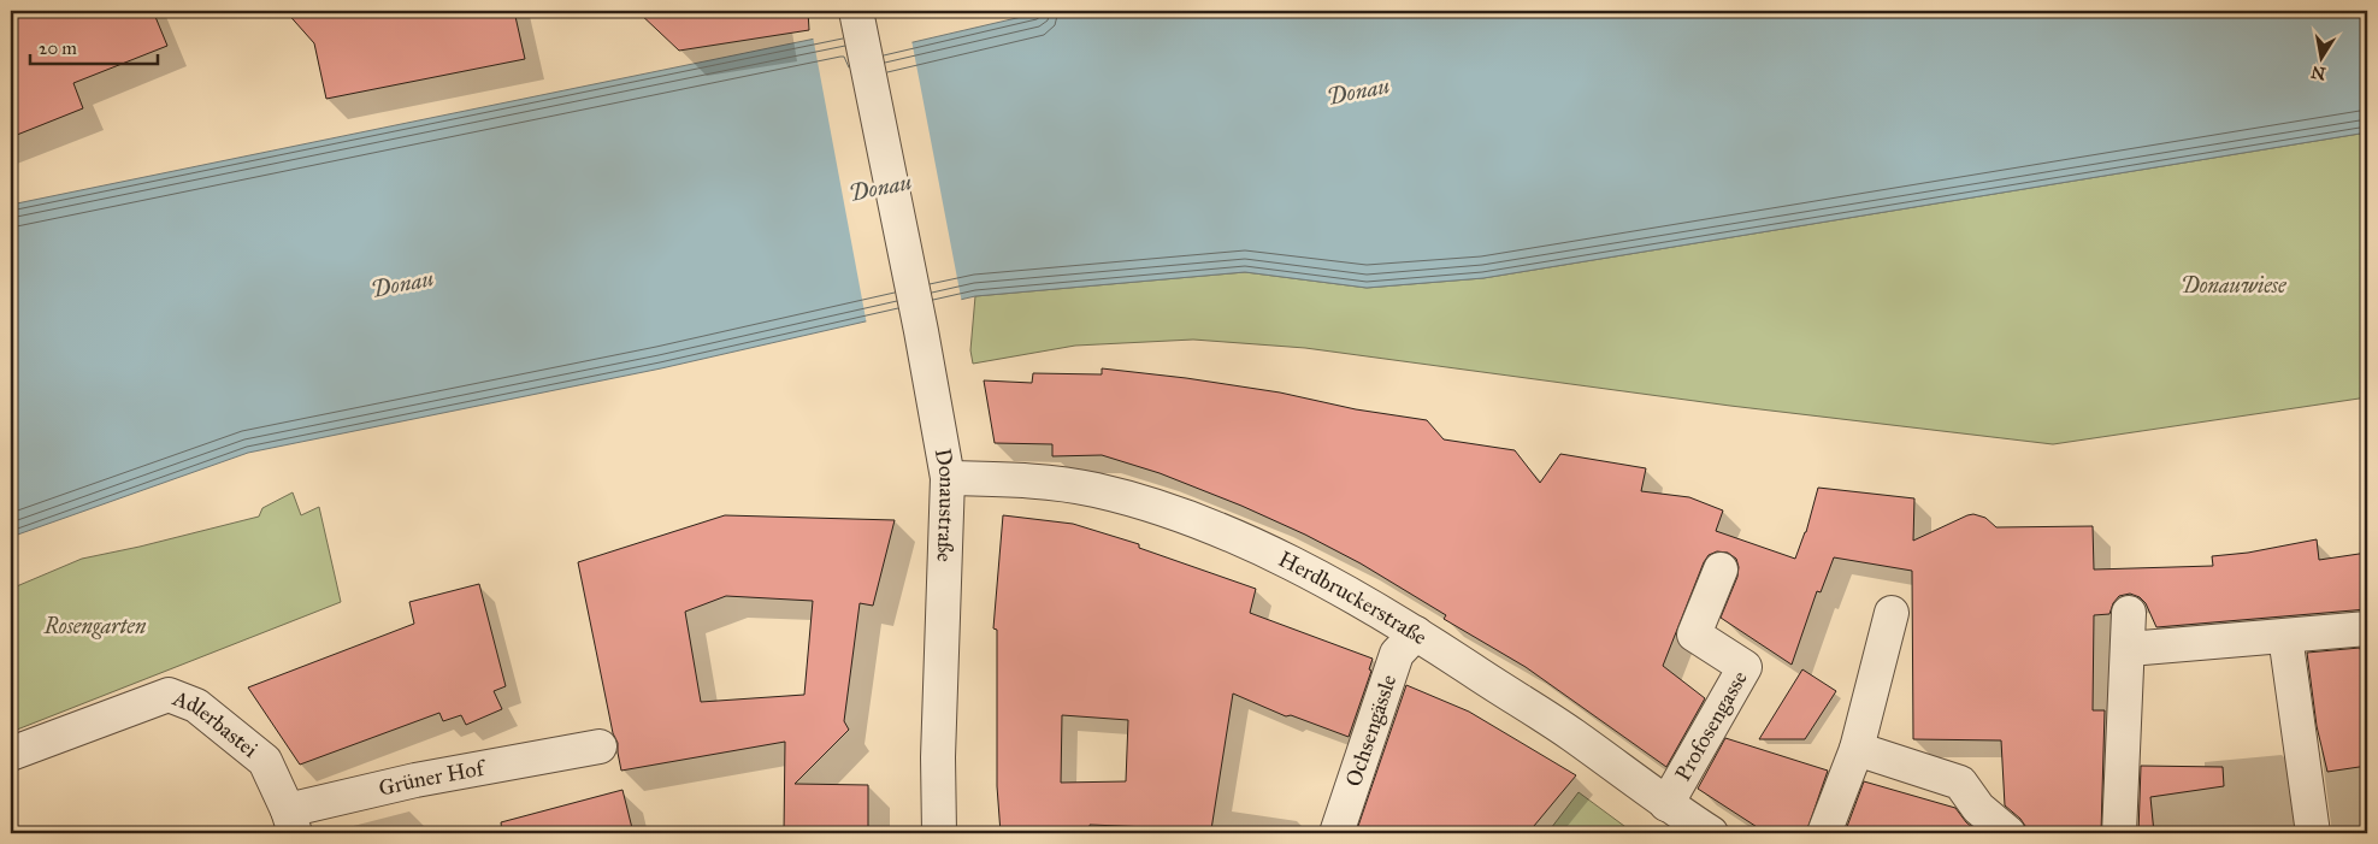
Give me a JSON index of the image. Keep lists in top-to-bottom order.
{
  "streets": {
    "street": [
      "Donaustraße",
      "Herdbruckerstraße",
      "Profosengasse",
      "Adlerbastei",
      "Ochsengässle",
      "Grüner Hof"
    ]
  },
  "crossings": [
    ["Donaustraße", "Herdbruckerstraße"],
    ["Herdbruckerstraße", "Profosengasse"],
    ["Herdbruckerstraße", "Ochsengässle"],
    ["Adlerbastei", "Grüner Hof"]
  ],
  "water": ["Donau"],
  "parks": ["Donauwiese", "Rosengarten"],
  "scale_bar": "20 m",
  "north": "bottom"
}
